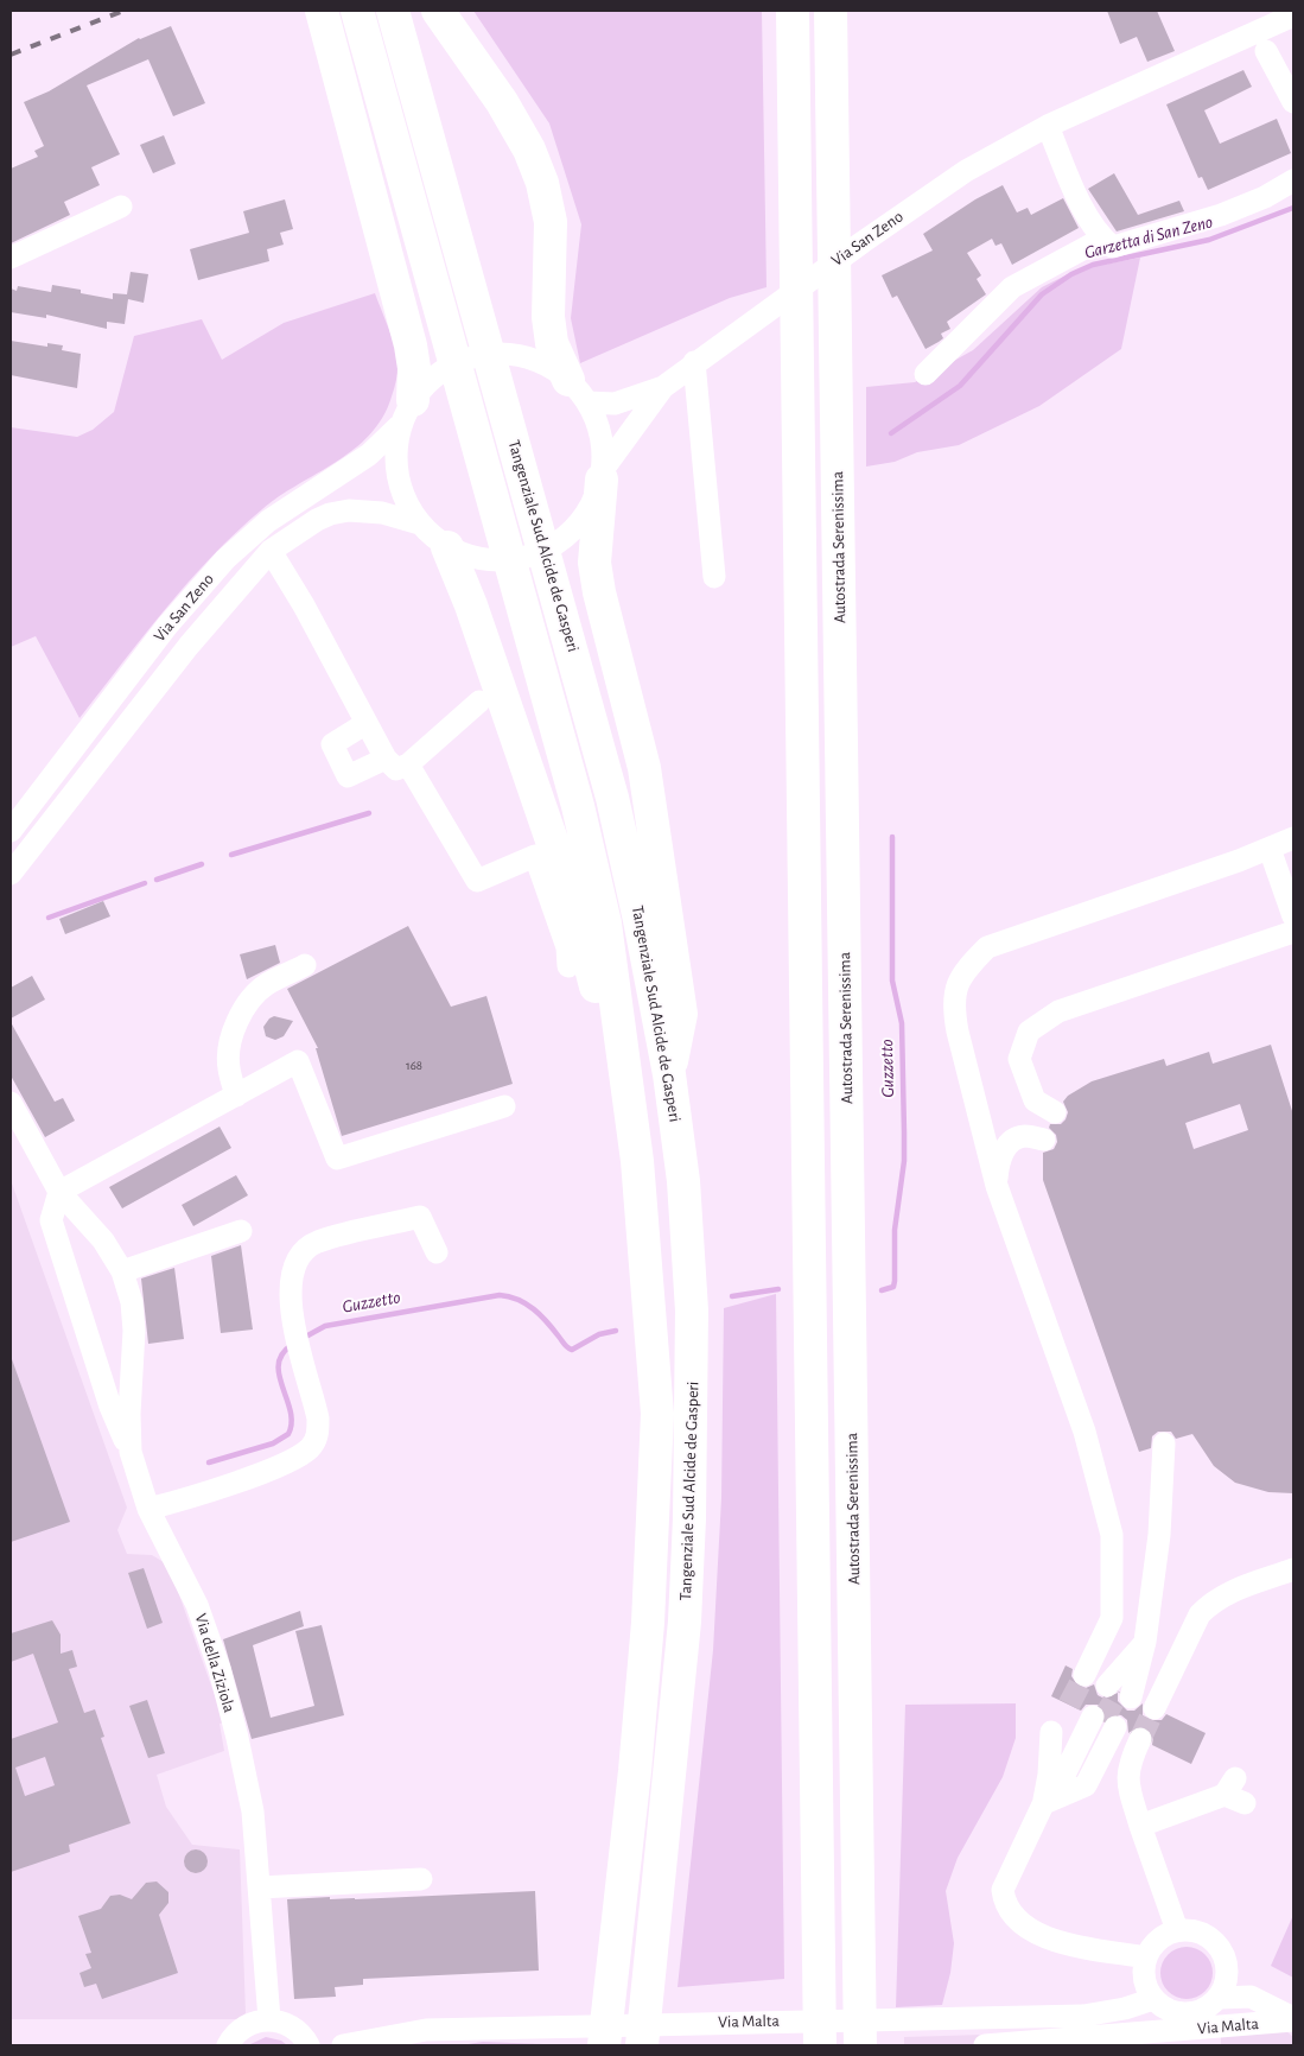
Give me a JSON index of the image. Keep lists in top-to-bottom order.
{
  "streets": {
    "highway": ["Tangenziale Sud Alcide de Gasperi", "Autostrada Serenissima"],
    "street": ["Via San Zeno", "Via della Ziziola", "Via Malta"]
  },
  "water": ["Garzetta di San Zeno", "Guzzetto"],
  "house_numbers": ["168"]
}
